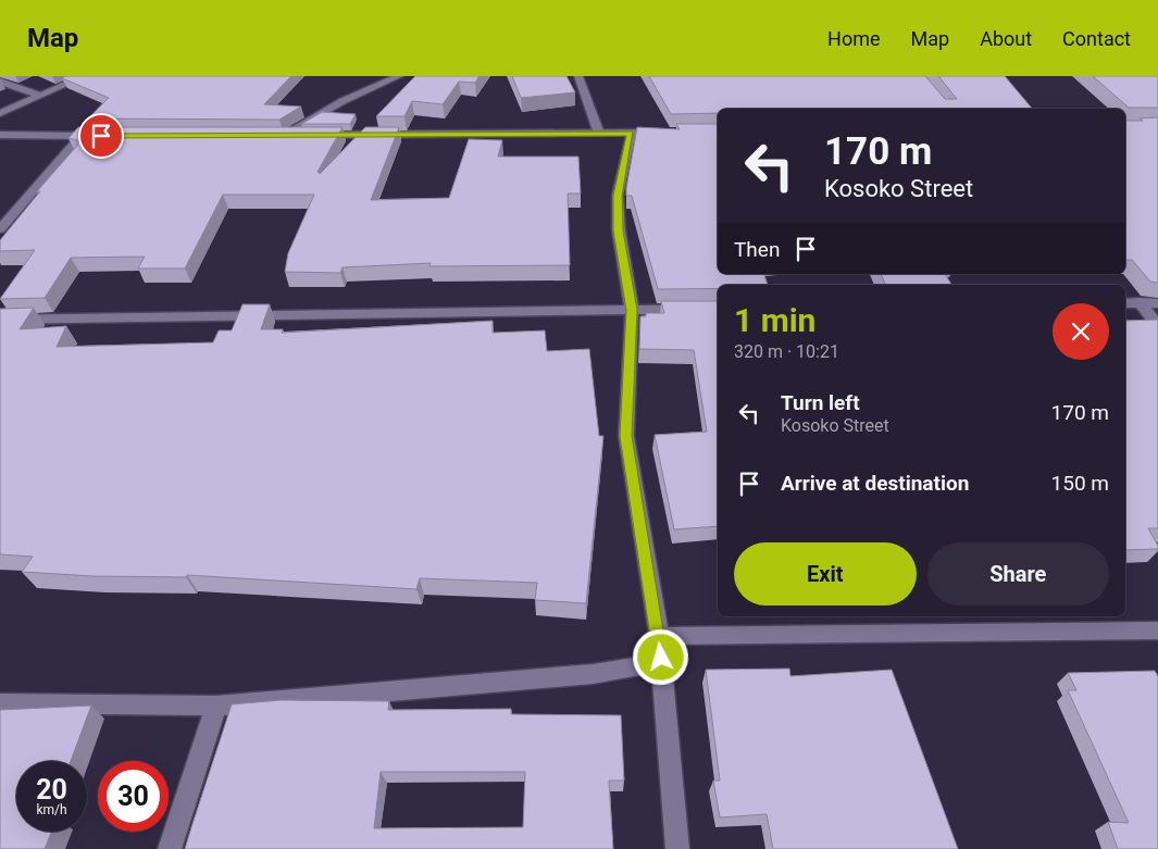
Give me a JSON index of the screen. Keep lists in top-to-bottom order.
{
  "page": {
    "header": "Map",
    "nav": [
      "Home",
      "Map",
      "About",
      "Contact"
    ],
    "turn": ["170 m", "Kosoko Street"],
    "then": "Then",
    "heading": ["1 min", "320 m · 10:21"],
    "list": [
      {
        "name": "Turn left",
        "note": "Kosoko Street",
        "value": "170 m"
      },
      {
        "name": "Arrive at destination",
        "value": "150 m"
      }
    ],
    "buttons": ["Exit", "Share"],
    "speed": "20 km/h",
    "limit": "30"
  }
}
